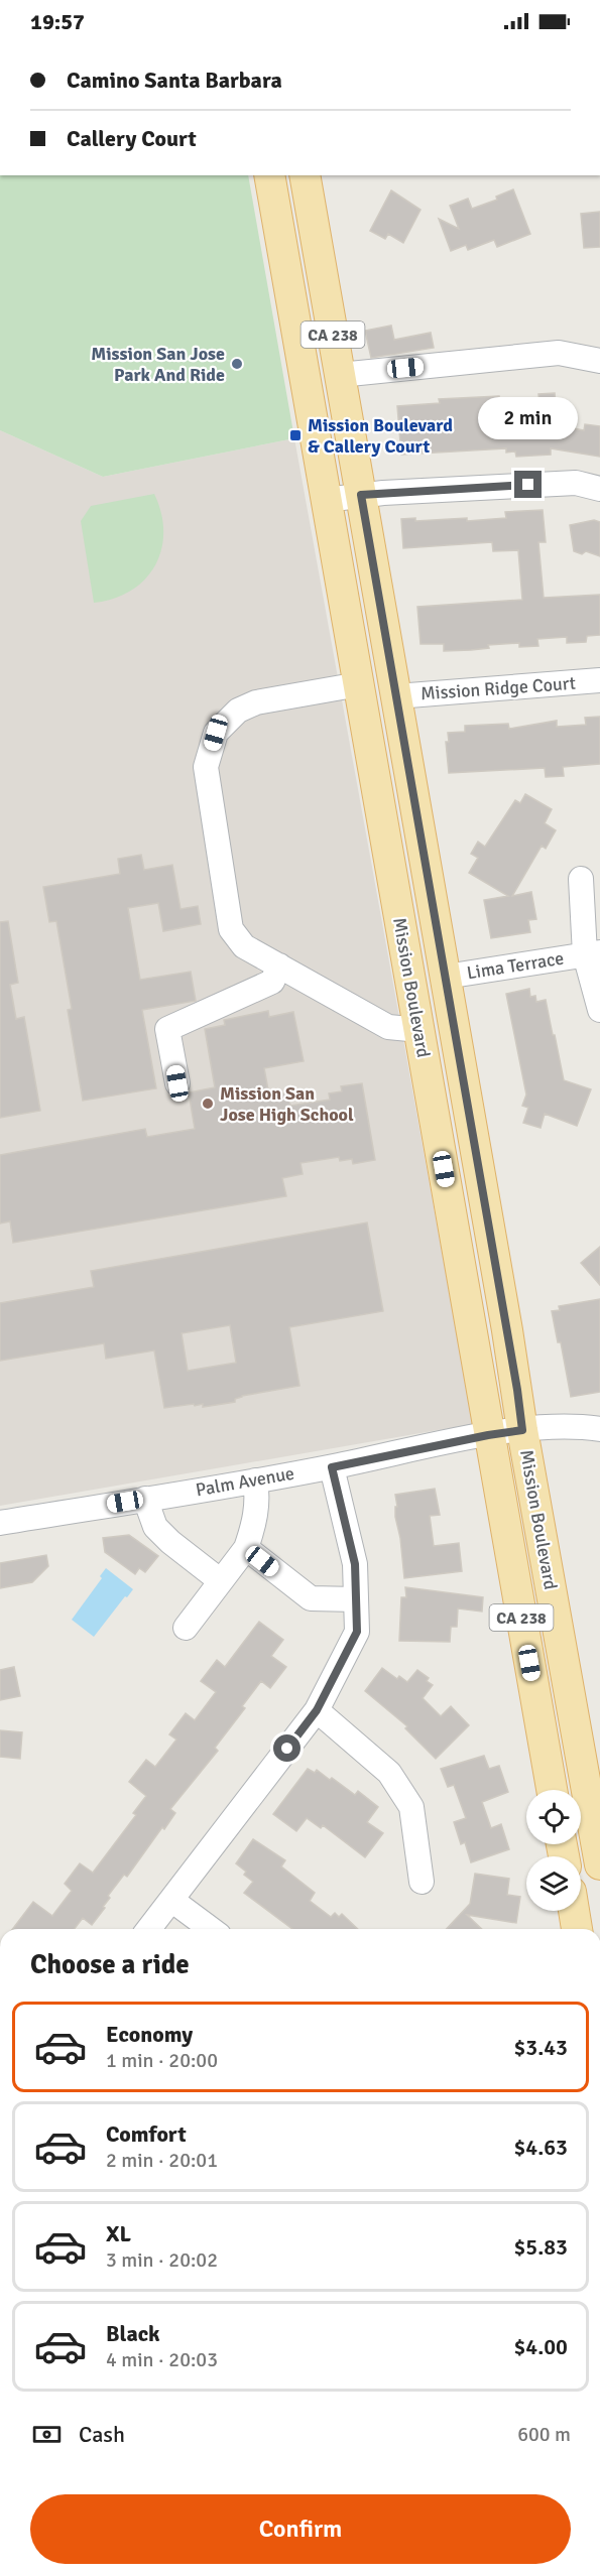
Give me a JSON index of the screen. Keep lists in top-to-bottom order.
{
  "streets": {
    "main road": ["CA 238", "Mission Boulevard"],
    "street": ["Mission Ridge Court", "Lima Terrace", "Palm Avenue"]
  },
  "crossings": [
    ["Mission Ridge Court", "Mission Boulevard"],
    ["Lima Terrace", "Mission Boulevard"],
    ["Mission Boulevard", "Palm Avenue"]
  ],
  "places": {
    "other": ["Mission San Jose Park And Ride", "Mission San Jose High School"],
    "transit": ["Mission Boulevard & Callery Court"]
  },
  "page": {
    "status": "19:57",
    "banner": ["Camino Santa Barbara", "Callery Court"],
    "bubble": "2 min",
    "heading": "Choose a ride",
    "list": [
      {
        "name": "Economy",
        "note": "1 min · 20:00",
        "value": "$3.43"
      },
      {
        "name": "Comfort",
        "note": "2 min · 20:01",
        "value": "$4.63"
      },
      {
        "name": "XL",
        "note": "3 min · 20:02",
        "value": "$5.83"
      },
      {
        "name": "Black",
        "note": "4 min · 20:03",
        "value": "$4.00"
      }
    ],
    "pay": ["Cash", "600 m"],
    "buttons": "Confirm"
  }
}
